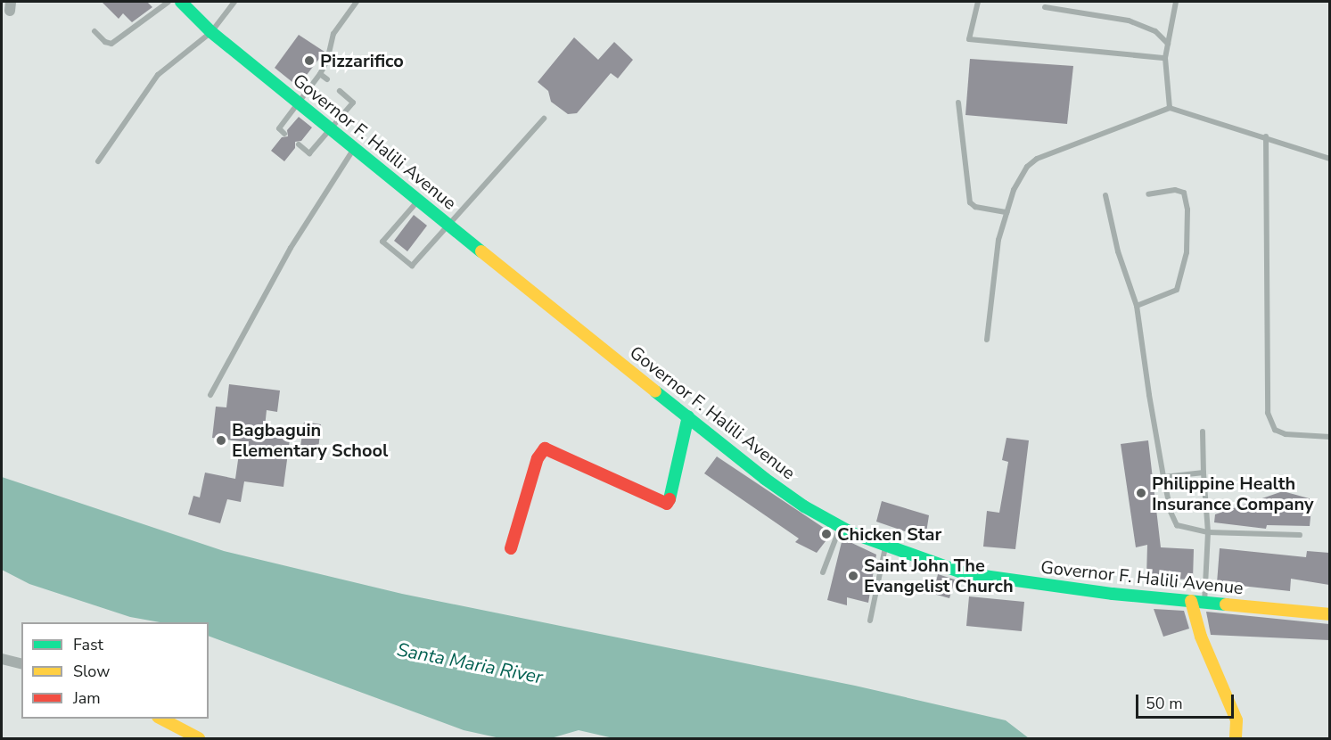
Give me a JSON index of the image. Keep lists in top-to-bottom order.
{
  "streets": {
    "main road": ["Governor F. Halili Avenue"]
  },
  "water": ["Santa Maria River"],
  "places": [
    "Pizzarifico",
    "Bagbaguin Elementary School",
    "Philippine Health Insurance Company",
    "Chicken Star",
    "Saint John The Evangelist Church"
  ],
  "legend": ["Fast", "Slow", "Jam"],
  "scale_bar": "50 m"
}
